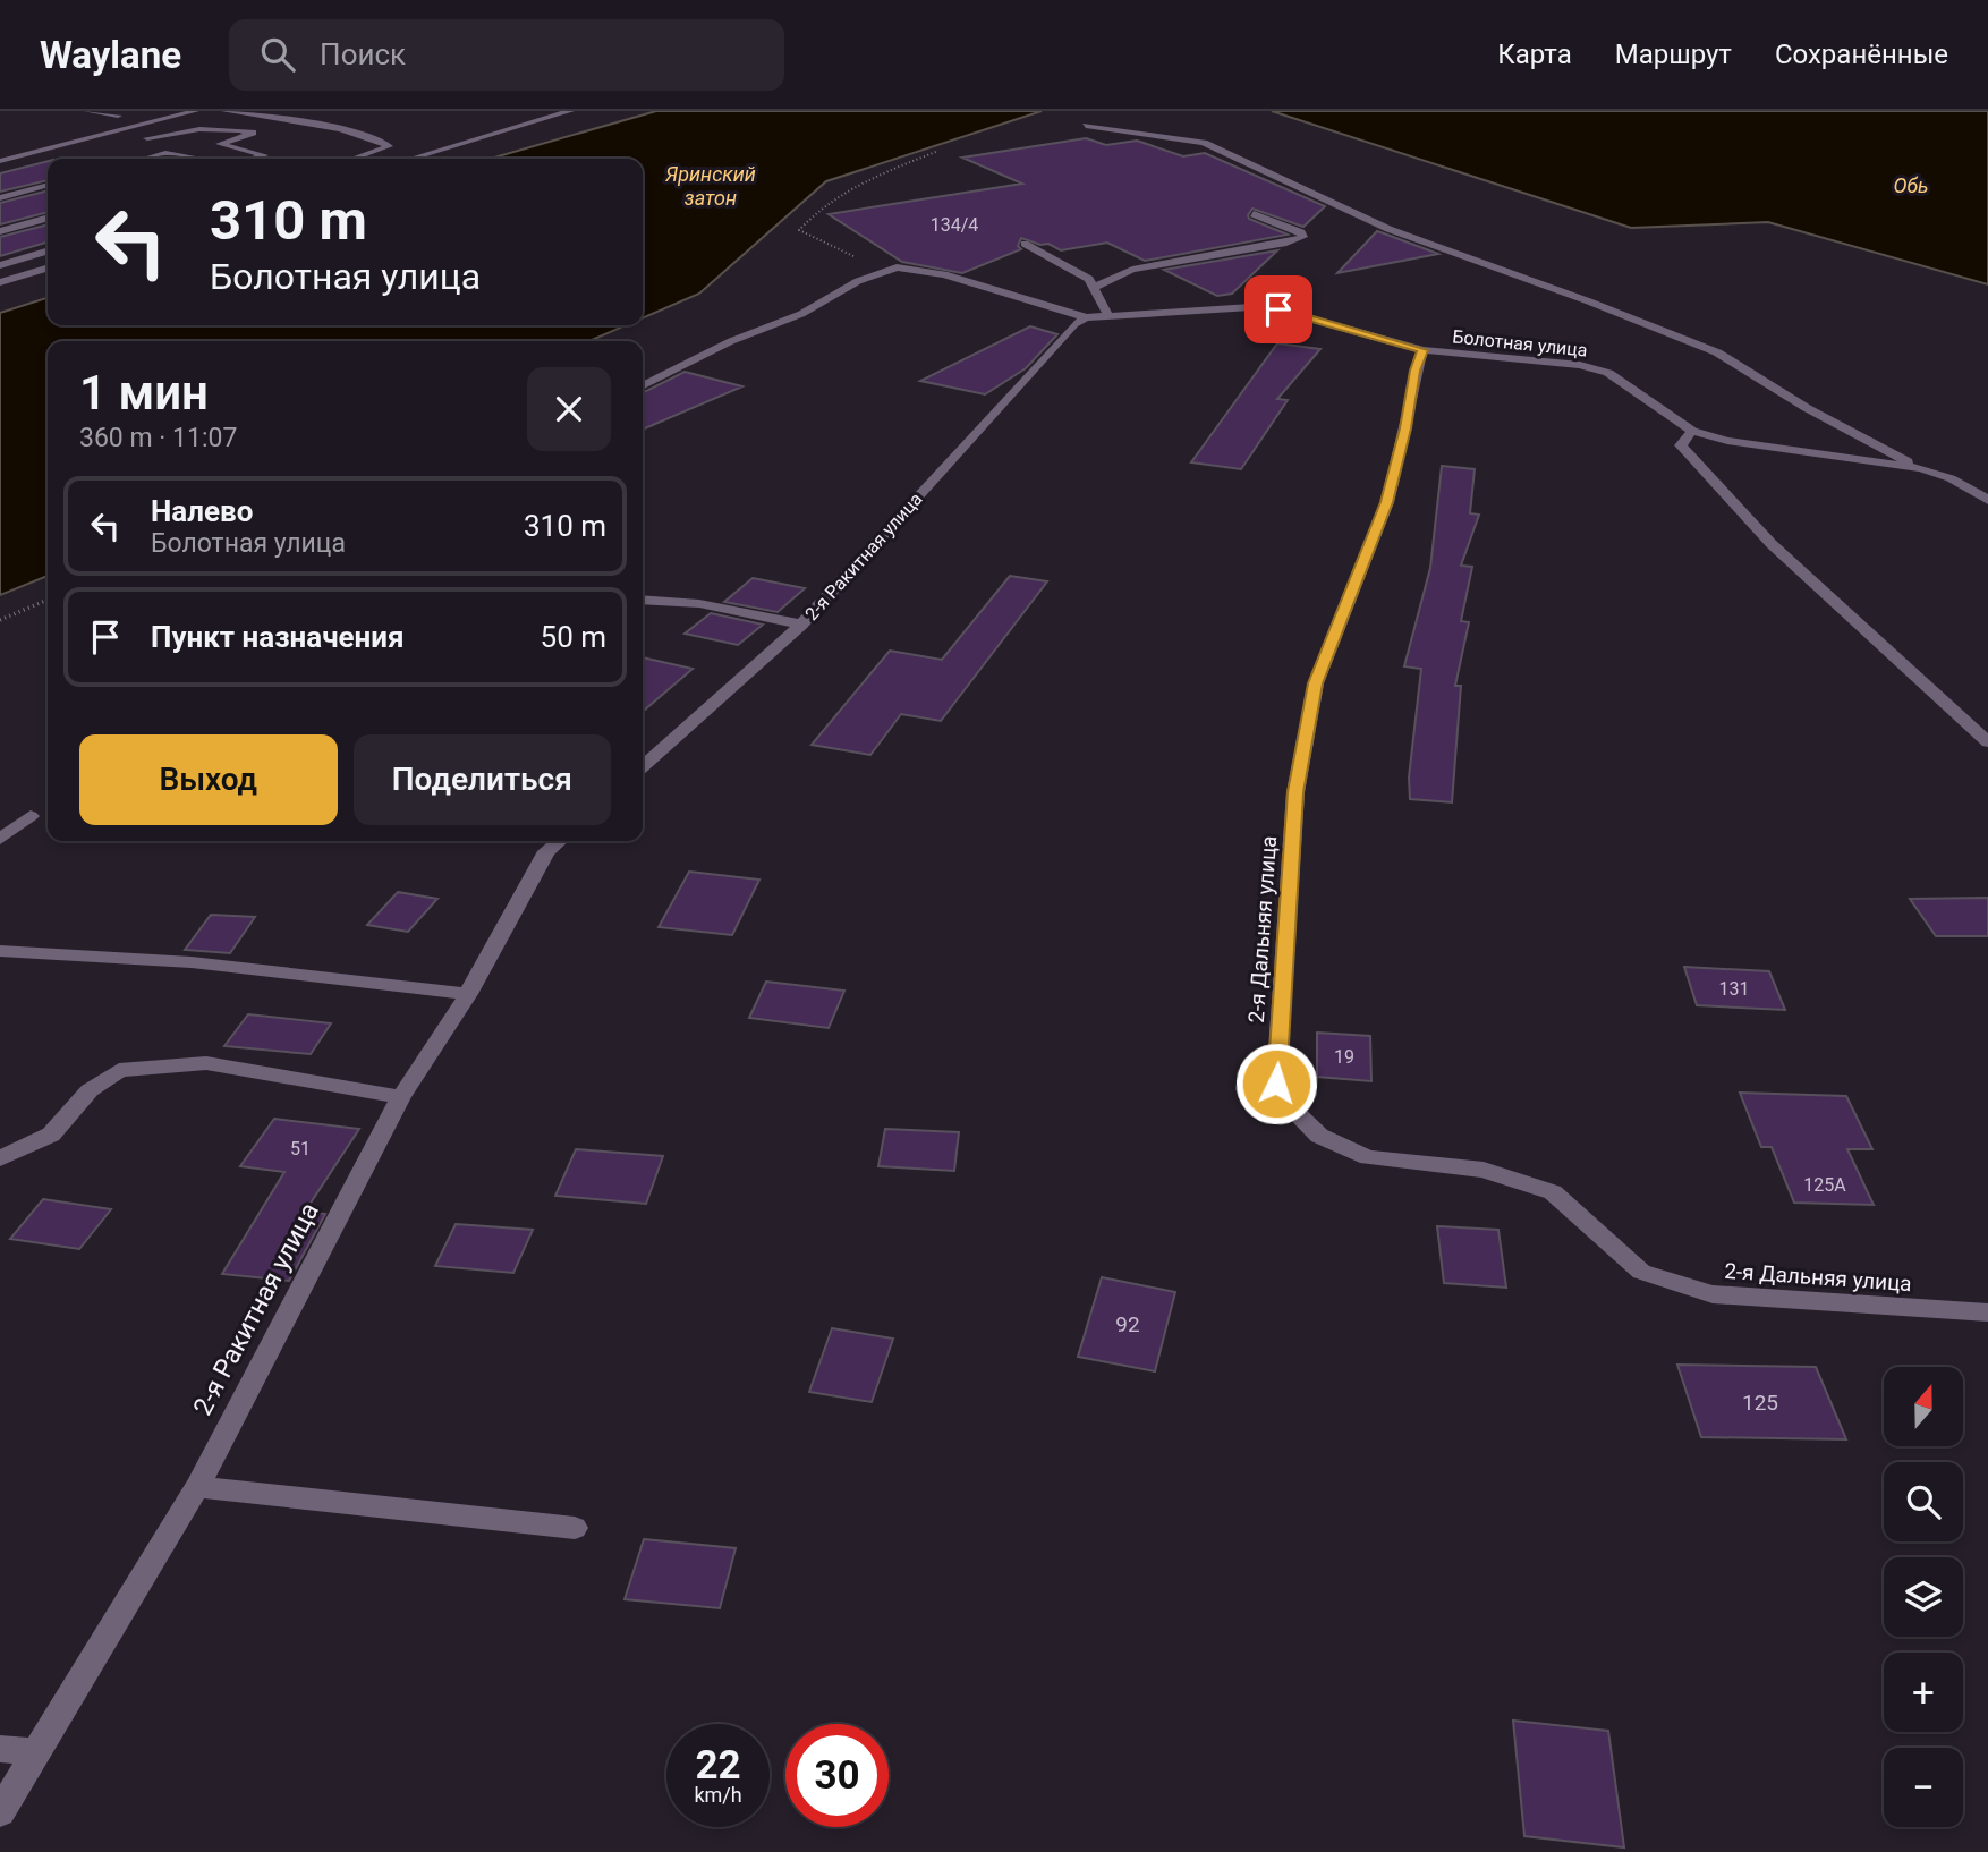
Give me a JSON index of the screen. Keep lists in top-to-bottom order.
{
  "streets": {
    "street": ["Болотная улица", "2-я Ракитная улица", "2-я Дальняя улица"]
  },
  "crossings": [
    ["Болотная улица", "2-я Ракитная улица"],
    ["Болотная улица", "2-я Дальняя улица"]
  ],
  "water": ["Яринский затон", "Обь"],
  "house_numbers": [
    "134/4",
    "131",
    "19",
    "51",
    "125А",
    "92",
    "125"
  ],
  "north": "top",
  "page": {
    "header": "Waylane",
    "search": "Поиск",
    "nav": ["Карта", "Маршрут", "Сохранённые"],
    "turn": ["310 m", "Болотная улица"],
    "heading": ["1 мин", "360 m · 11:07"],
    "list": [
      {
        "name": "Налево",
        "note": "Болотная улица",
        "value": "310 m"
      },
      {
        "name": "Пункт назначения",
        "value": "50 m"
      }
    ],
    "buttons": ["Выход", "Поделиться"],
    "map_buttons": ["+", "−"],
    "speed": "22 km/h",
    "limit": "30"
  }
}
